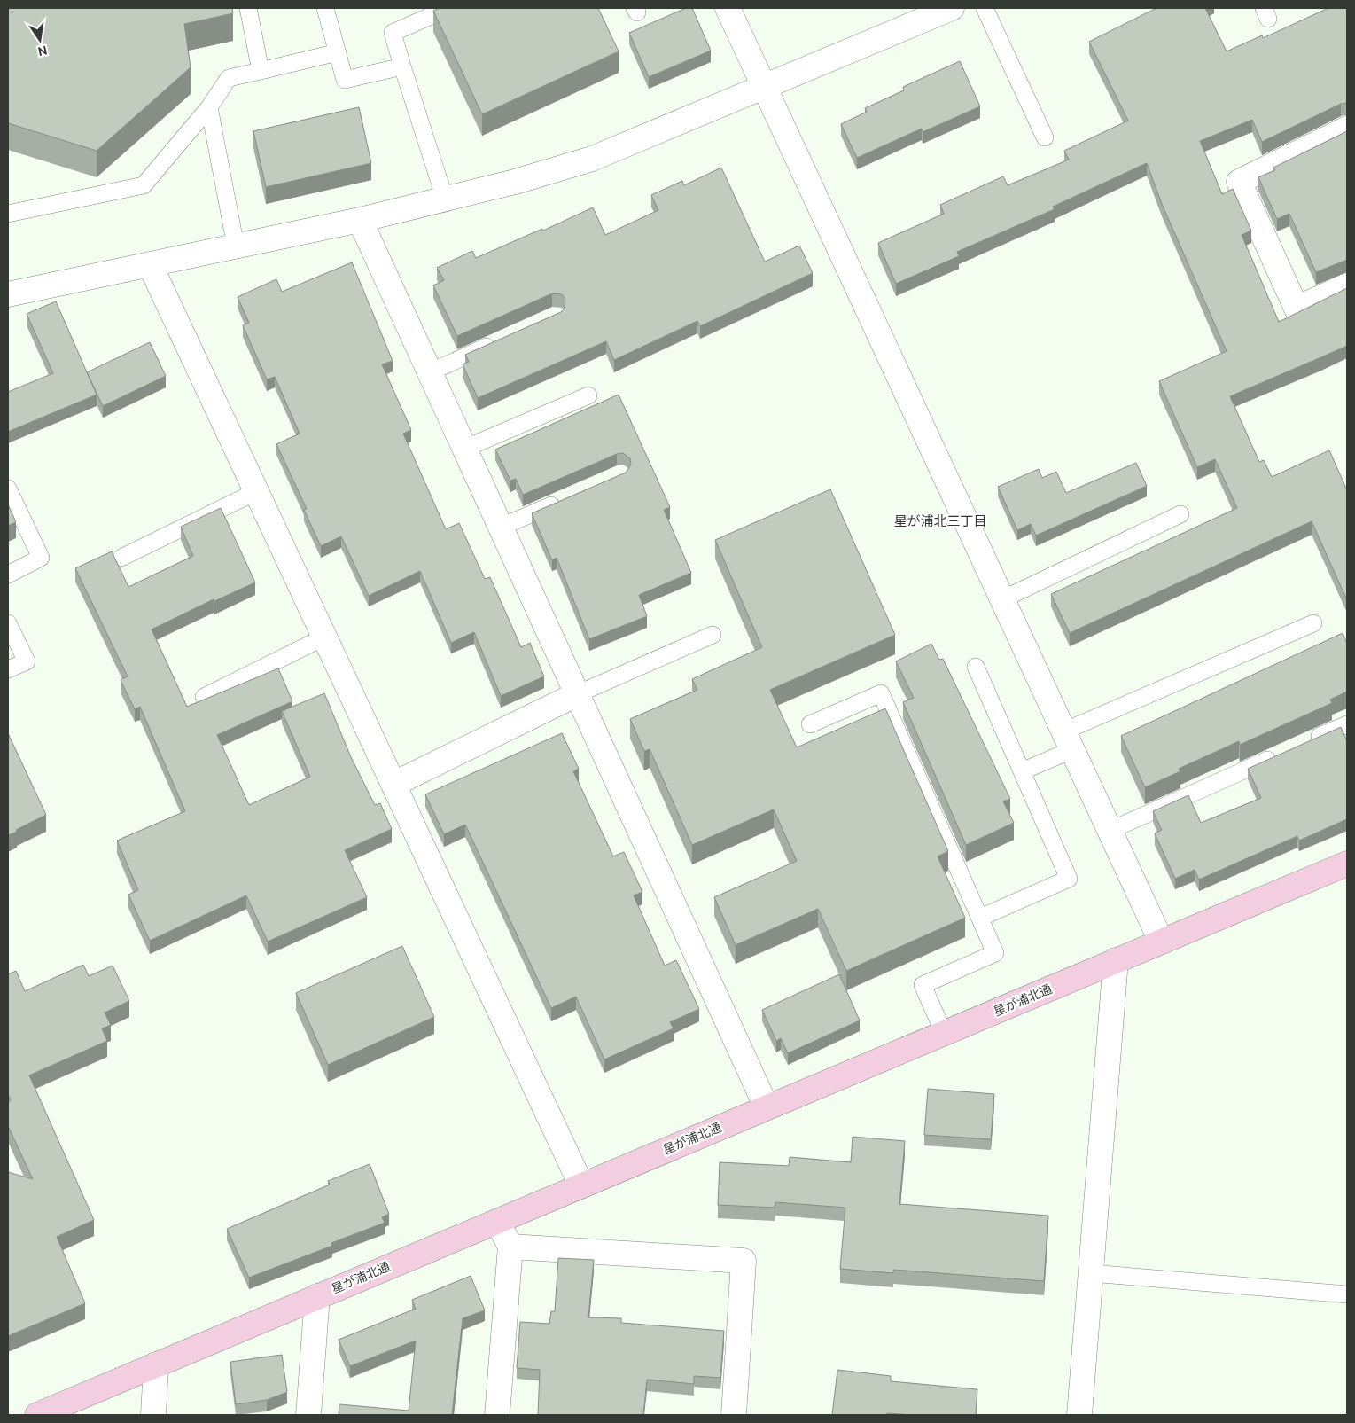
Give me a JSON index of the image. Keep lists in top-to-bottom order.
{
  "streets": {
    "street": ["星が浦北通"]
  },
  "districts": ["星が浦北三丁目"],
  "north": "bottom"
}
